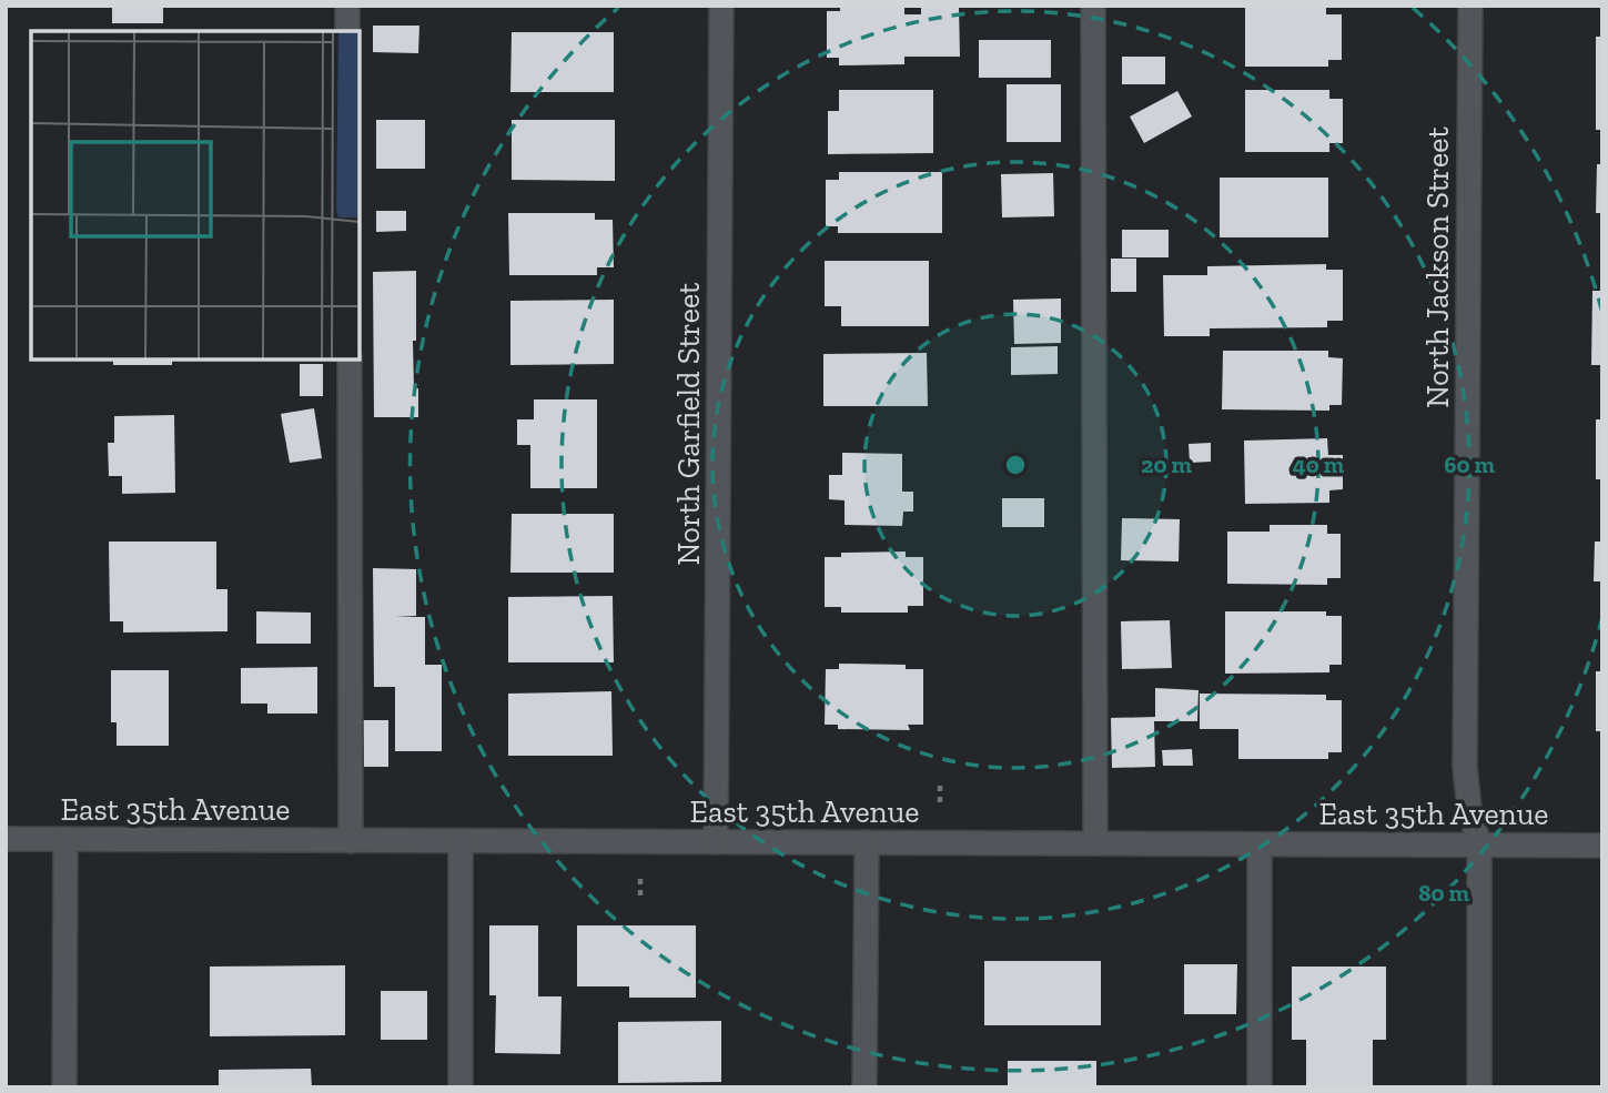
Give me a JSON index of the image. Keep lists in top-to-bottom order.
{
  "streets": {
    "street": ["North Jackson Street", "North Garfield Street", "East 35th Avenue"]
  },
  "crossings": [
    ["North Jackson Street", "East 35th Avenue"],
    ["North Garfield Street", "East 35th Avenue"]
  ],
  "rings": [
    "20 m",
    "40 m",
    "60 m",
    "80 m"
  ]
}
